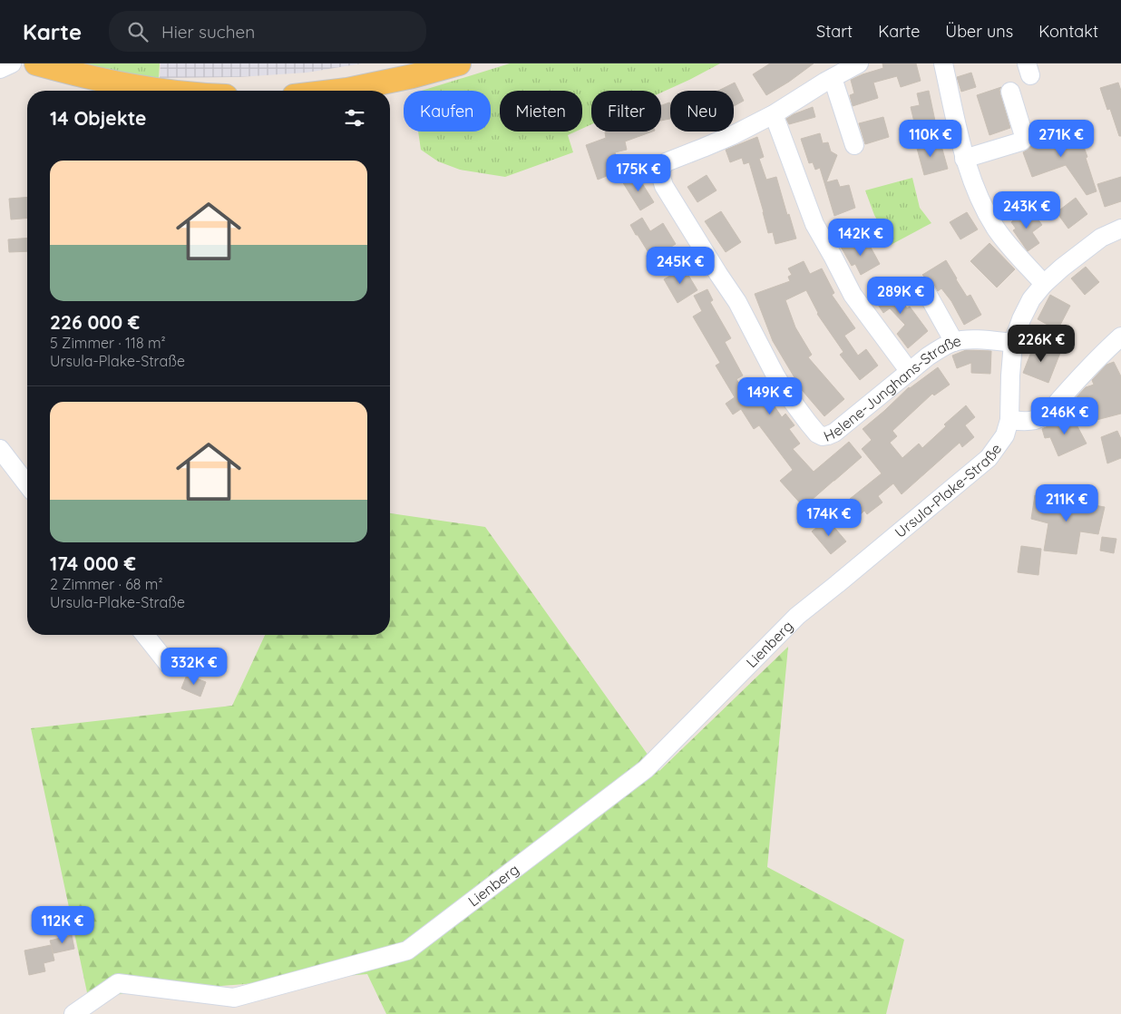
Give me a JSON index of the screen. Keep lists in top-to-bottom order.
{
  "streets": {
    "street": ["Helene-Junghans-Straße", "Ursula-Plake-Straße", "Lienberg"]
  },
  "crossings": [
    ["Helene-Junghans-Straße", "Ursula-Plake-Straße"],
    ["Ursula-Plake-Straße", "Lienberg"]
  ],
  "page": {
    "header": "Karte",
    "search": "Hier suchen",
    "nav": [
      "Start",
      "Karte",
      "Über uns",
      "Kontakt"
    ],
    "chip": [
      "Kaufen",
      "Mieten",
      "Filter",
      "Neu"
    ],
    "heading": "14 Objekte",
    "price": [
      "110K €",
      "271K €",
      "175K €",
      "243K €",
      "142K €",
      "245K €",
      "289K €",
      "226K €",
      "149K €",
      "246K €",
      "211K €",
      "174K €",
      "332K €",
      "112K €"
    ],
    "list": [
      {
        "name": "226 000 €",
        "note": "5 Zimmer · 118 m² · Ursula-Plake-Straße"
      },
      {
        "name": "174 000 €",
        "note": "2 Zimmer · 68 m² · Ursula-Plake-Straße"
      }
    ]
  }
}
